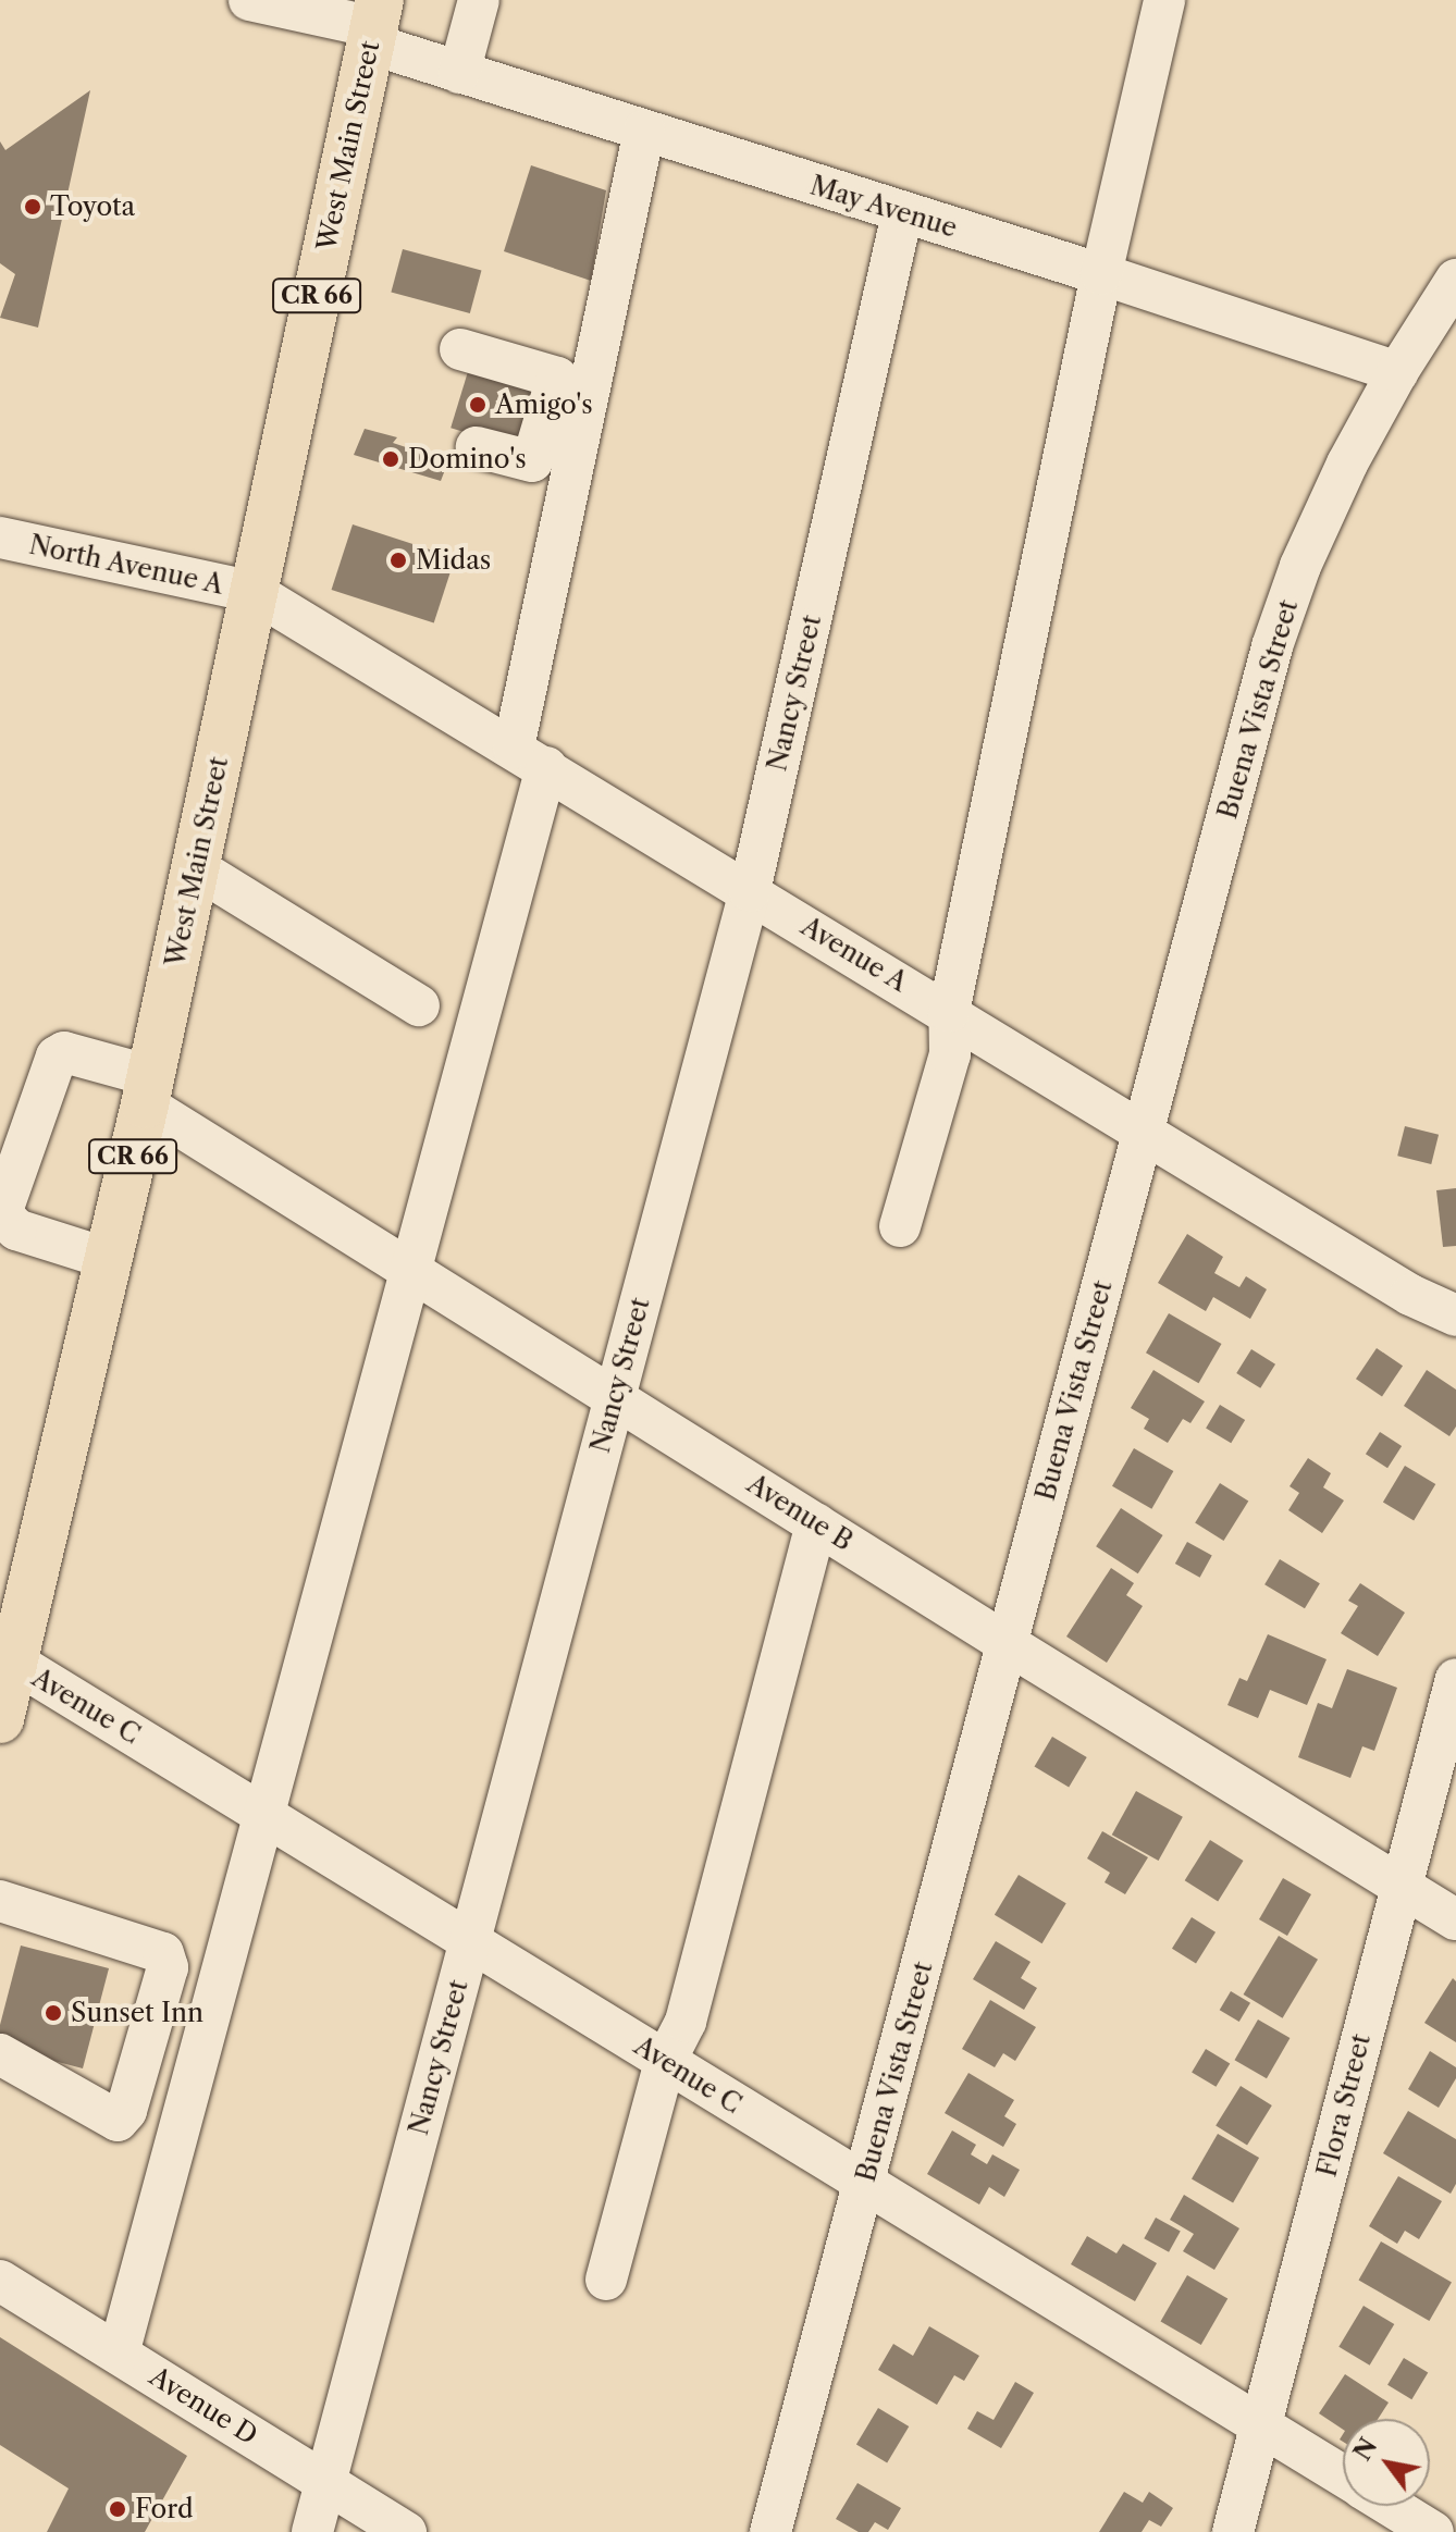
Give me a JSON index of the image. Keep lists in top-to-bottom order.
{
  "streets": {
    "main road": ["West Main Street", "CR 66"],
    "street": [
      "May Avenue",
      "North Avenue A",
      "Nancy Street",
      "Buena Vista Street",
      "Avenue A",
      "Avenue B",
      "Avenue C",
      "Flora Street",
      "Avenue D"
    ]
  },
  "crossings": [
    ["West Main Street", "May Avenue"],
    ["West Main Street", "North Avenue A"],
    ["West Main Street", "Avenue A"],
    ["West Main Street", "Avenue B"],
    ["West Main Street", "Avenue C"],
    ["May Avenue", "Nancy Street"],
    ["May Avenue", "Buena Vista Street"],
    ["North Avenue A", "Avenue A"],
    ["Nancy Street", "Avenue A"],
    ["Nancy Street", "Avenue B"],
    ["Nancy Street", "Avenue C"],
    ["Nancy Street", "Avenue D"],
    ["Buena Vista Street", "Avenue A"],
    ["Buena Vista Street", "Avenue B"],
    ["Buena Vista Street", "Avenue C"],
    ["Avenue B", "Flora Street"],
    ["Avenue C", "Flora Street"]
  ],
  "places": [
    "Toyota",
    "Amigo's",
    "Domino's",
    "Midas",
    "Sunset Inn",
    "Ford"
  ],
  "north": "top left"
}
